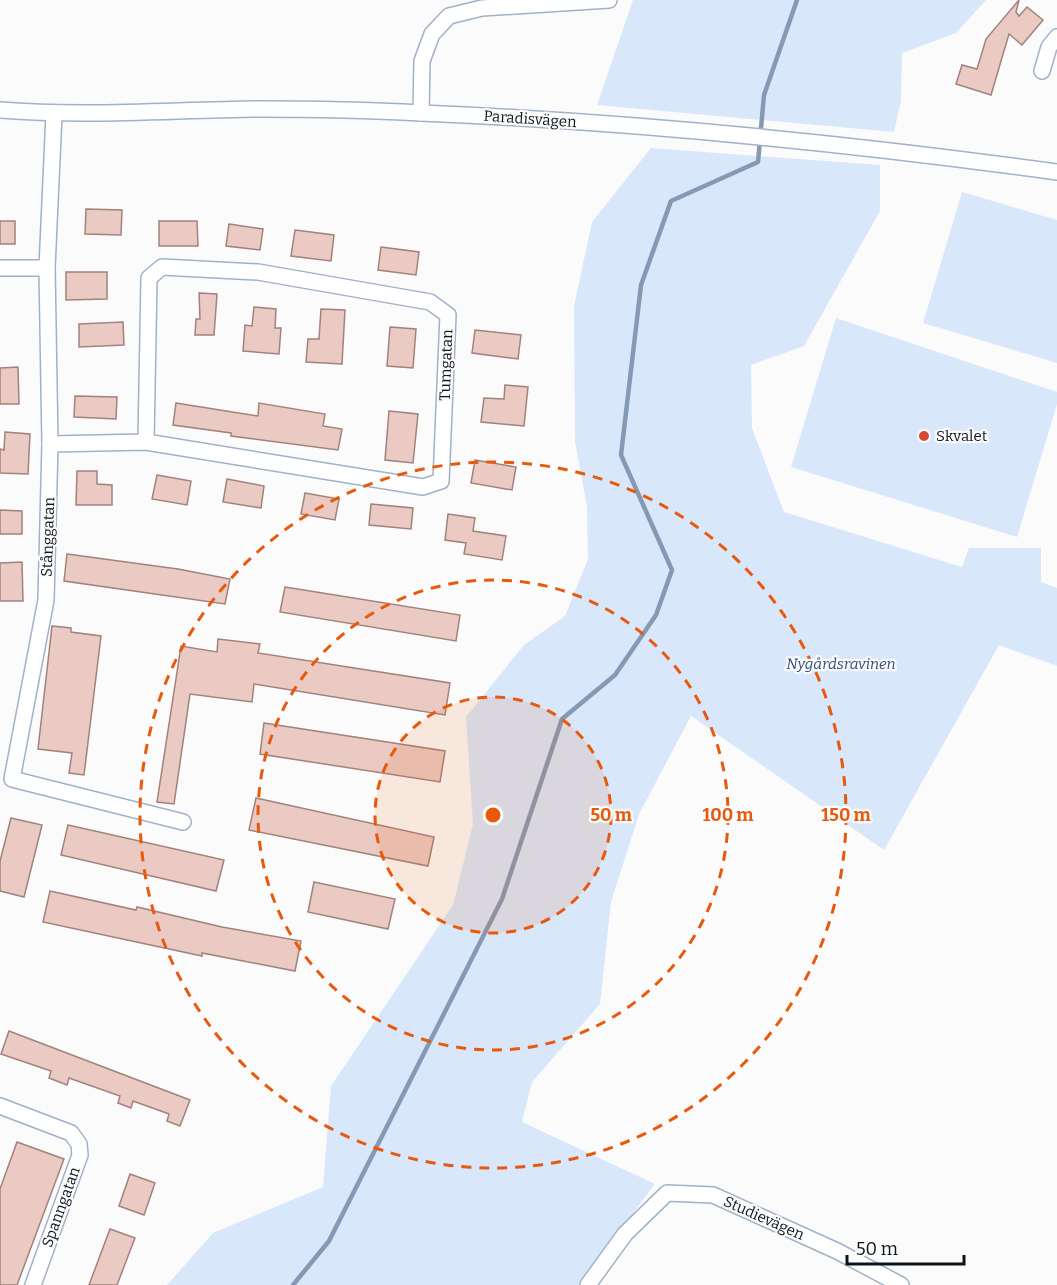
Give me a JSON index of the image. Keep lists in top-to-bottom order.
{
  "streets": {
    "street": [
      "Paradisvägen",
      "Tumgatan",
      "Stånggatan",
      "Spanngatan",
      "Studievägen"
    ]
  },
  "crossings": [
    ["Paradisvägen", "Stånggatan"],
    ["Tumgatan", "Stånggatan"]
  ],
  "parks": ["Nygårdsravinen"],
  "places": ["Skvalet"],
  "scale_bar": "50 m",
  "rings": ["50 m", "100 m", "150 m"]
}
